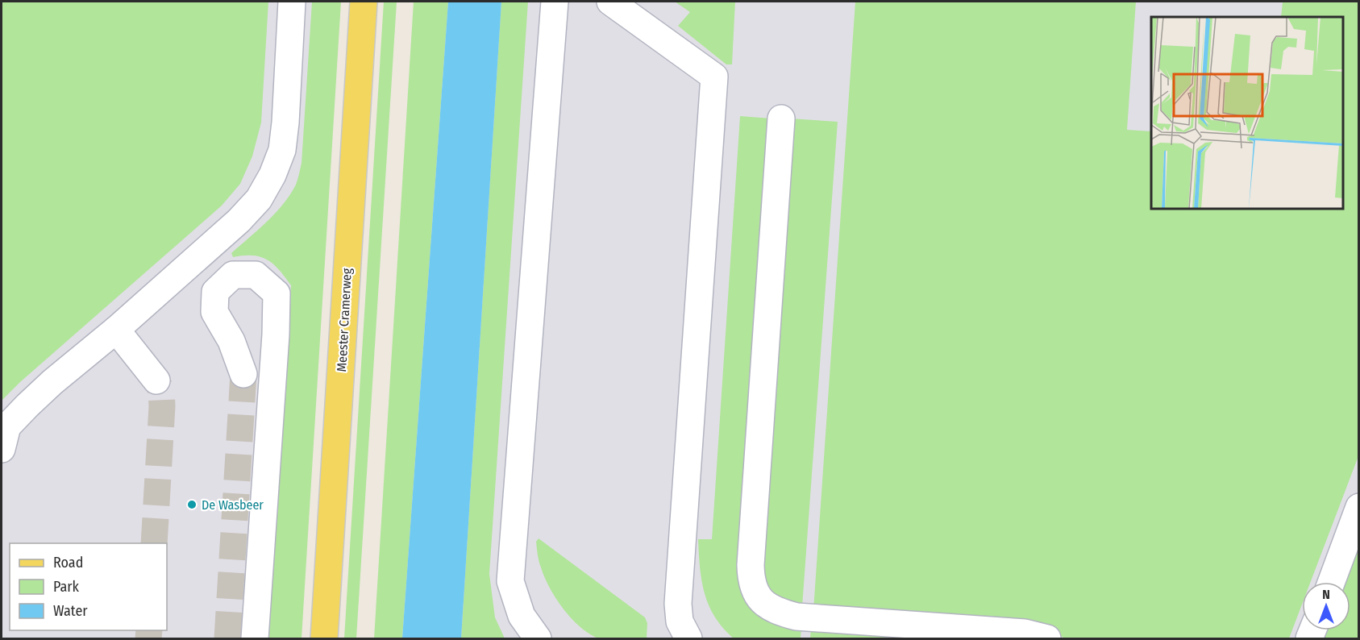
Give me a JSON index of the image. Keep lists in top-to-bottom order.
{
  "streets": {
    "main road": ["Meester Cramerweg"]
  },
  "places": ["De Wasbeer"],
  "legend": ["Road", "Park", "Water"],
  "north": "top"
}
